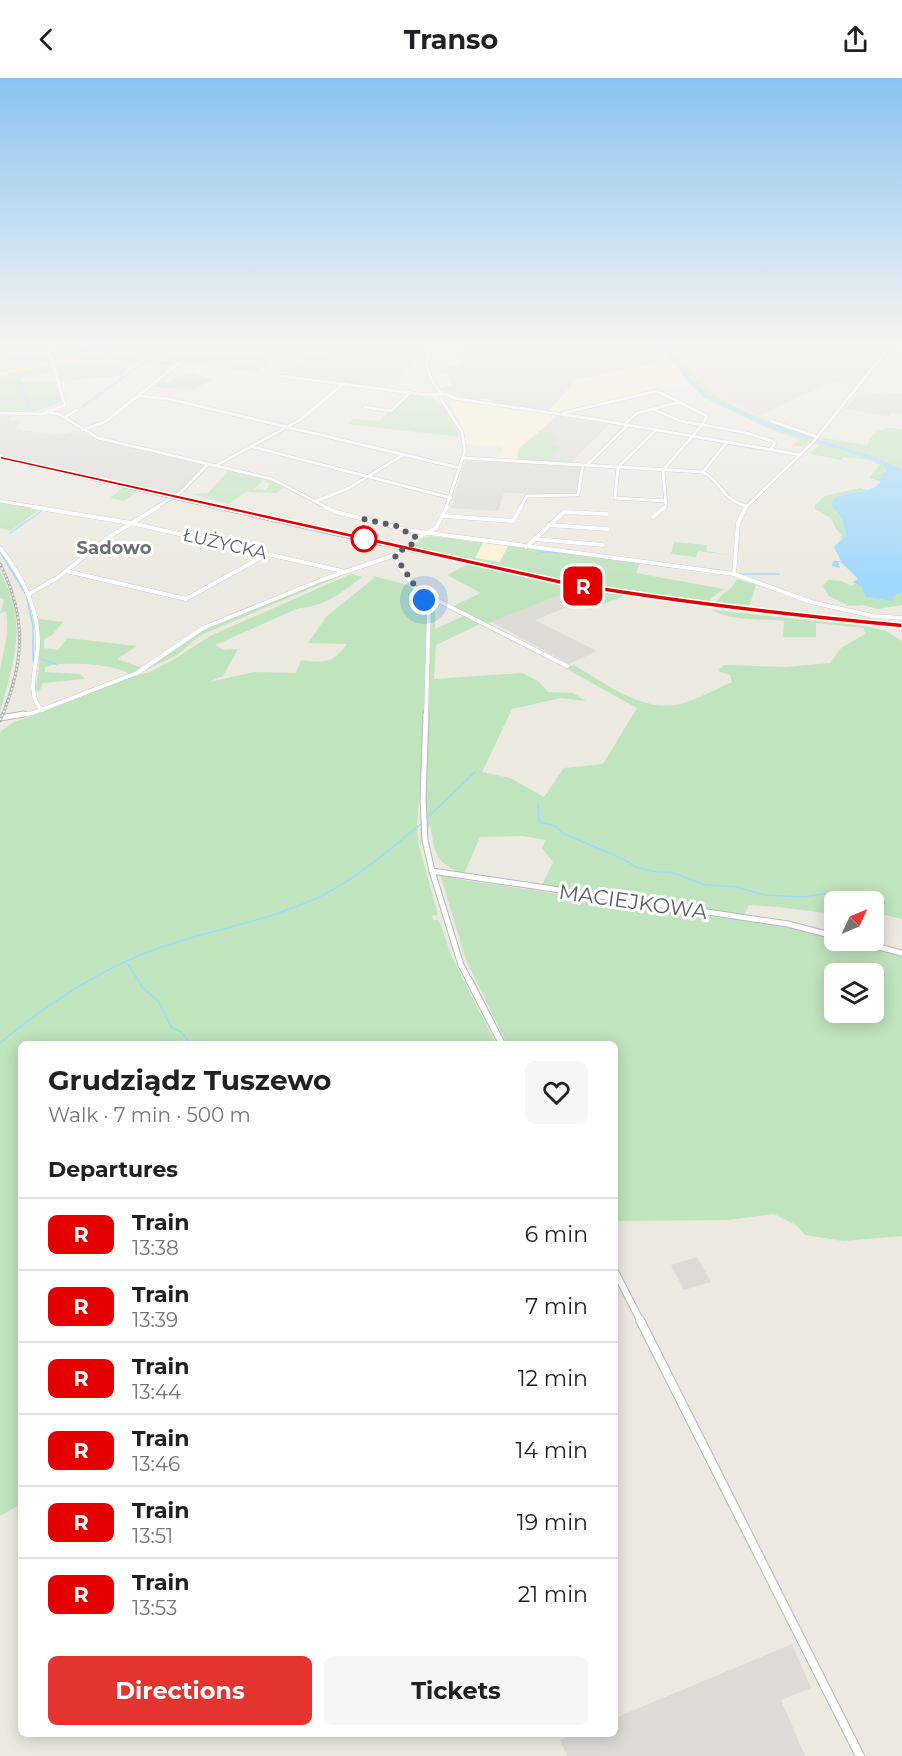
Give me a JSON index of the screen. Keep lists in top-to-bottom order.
{
  "streets": {
    "street": ["ŁUŻYCKA", "MACIEJKOWA"]
  },
  "districts": ["Sadowo"],
  "north": "top right",
  "page": {
    "header": "Transo",
    "on_map": "R",
    "heading": [
      ["Grudziądz Tuszewo", "Walk · 7 min · 500 m"],
      "Departures"
    ],
    "list": [
      {
        "mark": "R",
        "name": "Train",
        "note": "13:38",
        "value": "6 min"
      },
      {
        "mark": "R",
        "name": "Train",
        "note": "13:39",
        "value": "7 min"
      },
      {
        "mark": "R",
        "name": "Train",
        "note": "13:44",
        "value": "12 min"
      },
      {
        "mark": "R",
        "name": "Train",
        "note": "13:46",
        "value": "14 min"
      },
      {
        "mark": "R",
        "name": "Train",
        "note": "13:51",
        "value": "19 min"
      },
      {
        "mark": "R",
        "name": "Train",
        "note": "13:53",
        "value": "21 min"
      }
    ],
    "buttons": ["Directions", "Tickets"]
  }
}
